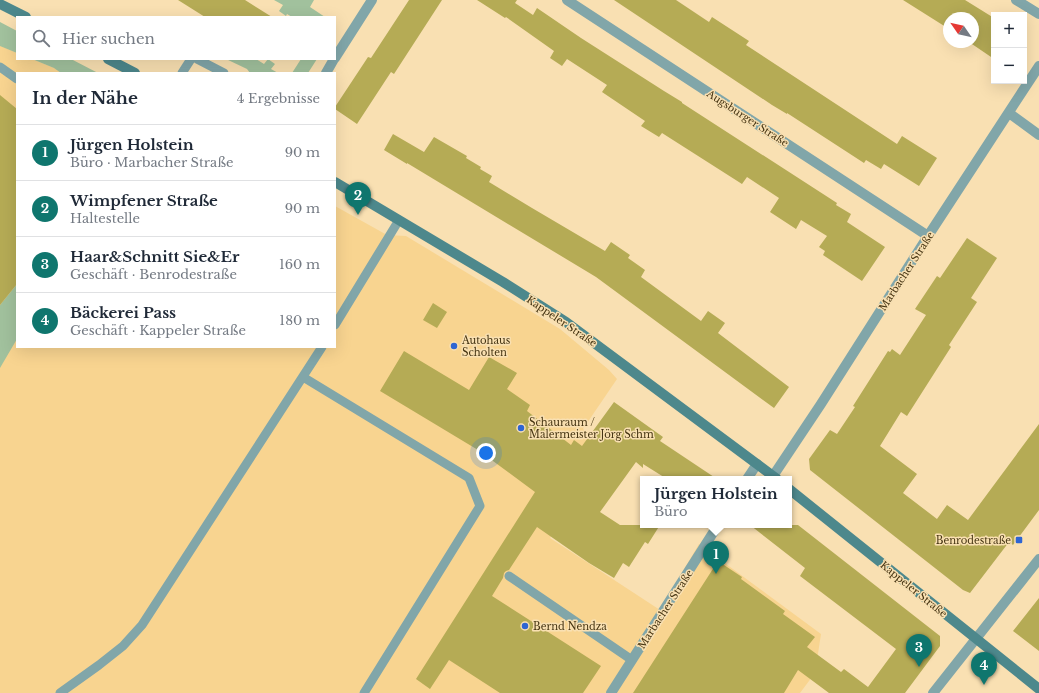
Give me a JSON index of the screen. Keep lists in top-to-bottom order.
{
  "streets": {
    "street": ["Augsburger Straße", "Marbacher Straße", "Kappeler Straße"]
  },
  "crossings": [
    ["Augsburger Straße", "Marbacher Straße"]
  ],
  "places": {
    "other": ["Autohaus Scholten", "Schauraum / Malermeister Jörg Schm", "Bernd Nendza"],
    "transit": ["Benrodestraße"]
  },
  "north": "top left",
  "page": {
    "map_buttons": ["+", "−"],
    "search": "Hier suchen",
    "heading": ["In der Nähe", "4 Ergebnisse"],
    "list": [
      {
        "mark": "1",
        "name": "Jürgen Holstein",
        "note": "Büro · Marbacher Straße",
        "value": "90 m"
      },
      {
        "mark": "2",
        "name": "Wimpfener Straße",
        "note": "Haltestelle",
        "value": "90 m"
      },
      {
        "mark": "3",
        "name": "Haar&Schnitt Sie&Er",
        "note": "Geschäft · Benrodestraße",
        "value": "160 m"
      },
      {
        "mark": "4",
        "name": "Bäckerei Pass",
        "note": "Geschäft · Kappeler Straße",
        "value": "180 m"
      }
    ],
    "pins": [
      "2",
      "1",
      "3",
      "4"
    ],
    "popup": ["Jürgen Holstein", "Büro"]
  }
}
